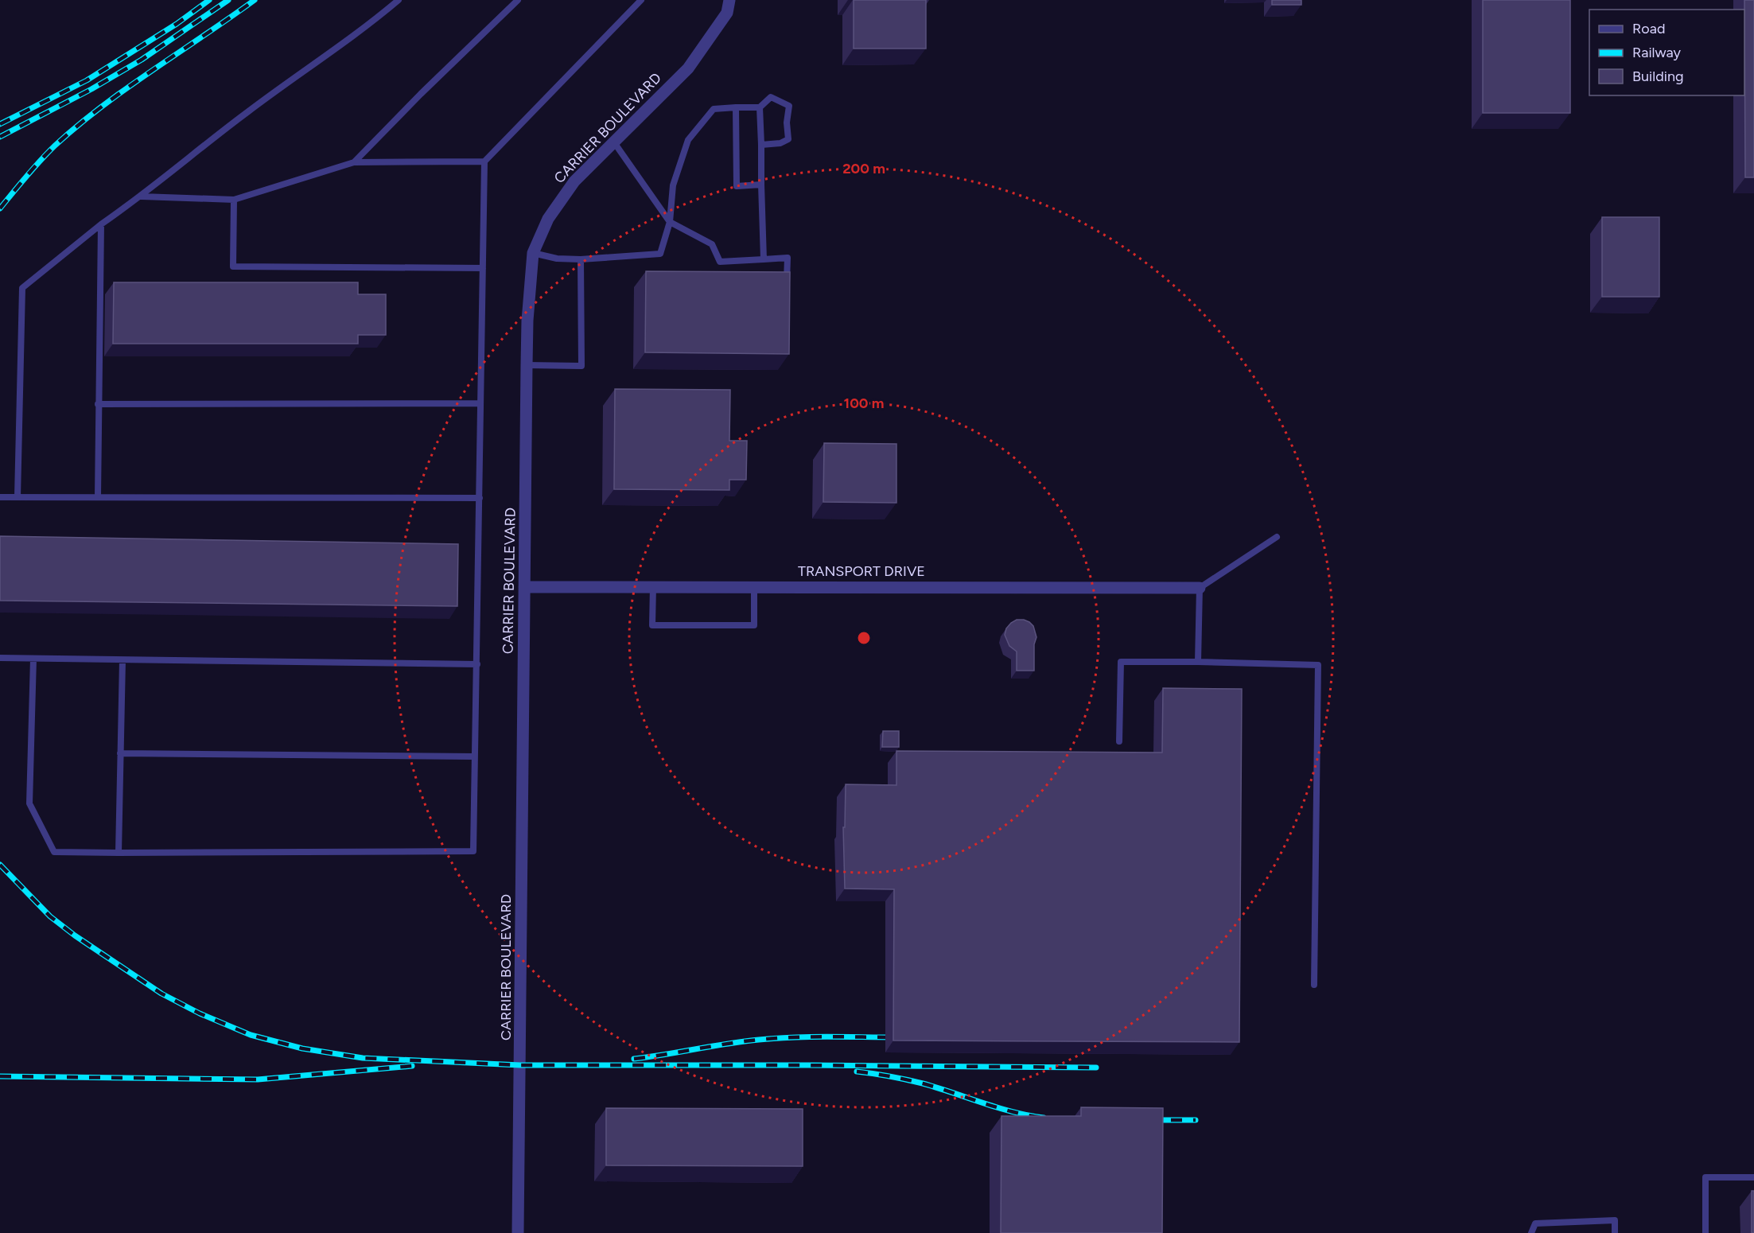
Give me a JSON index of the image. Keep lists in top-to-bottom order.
{
  "streets": {
    "street": ["CARRIER BOULEVARD", "TRANSPORT DRIVE"]
  },
  "crossings": [
    ["CARRIER BOULEVARD", "TRANSPORT DRIVE"]
  ],
  "legend": ["Road", "Railway", "Building"],
  "rings": ["200 m", "100 m"]
}
